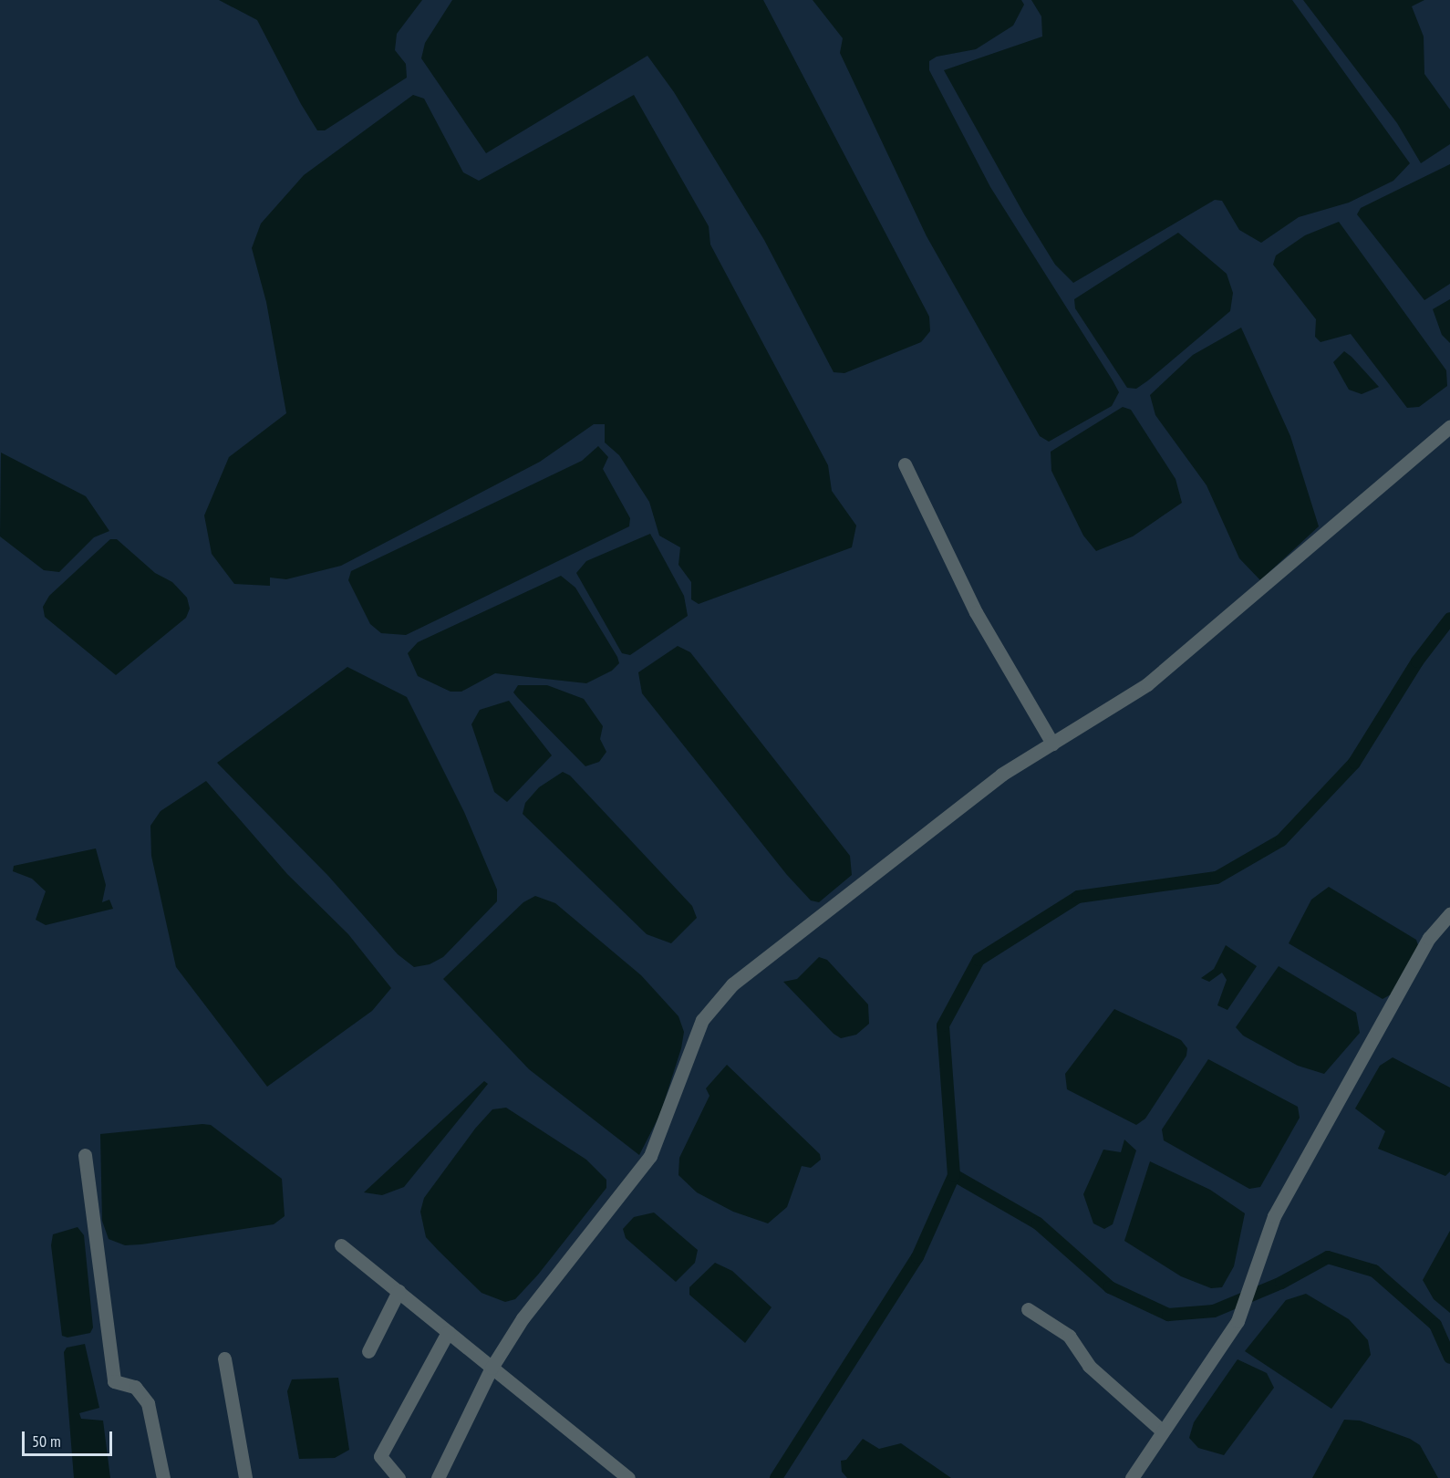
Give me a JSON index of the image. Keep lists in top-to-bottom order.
{
  "scale_bar": "50 m"
}
